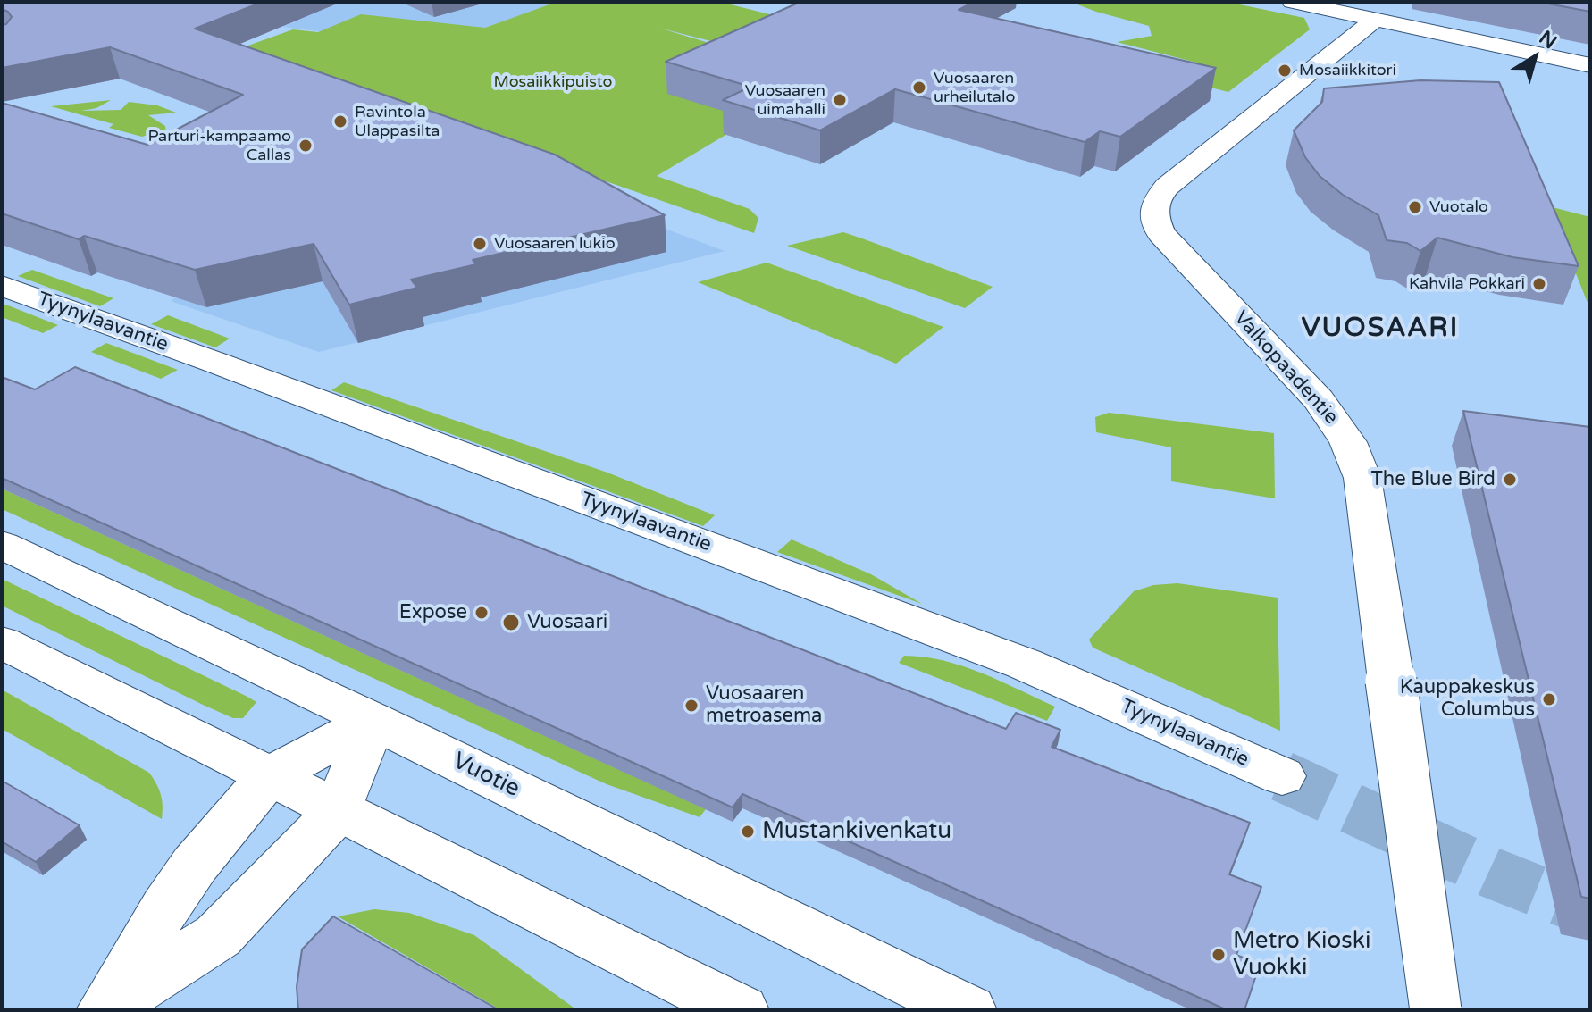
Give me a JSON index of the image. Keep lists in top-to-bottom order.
{
  "streets": {
    "street": ["Tyynylaavantie", "Valkopaadentie", "Vuotie"]
  },
  "districts": ["VUOSAARI"],
  "parks": ["Mosaiikkipuisto"],
  "places": [
    "Mosaiikkitori",
    "Vuosaaren urheilutalo",
    "Vuosaaren uimahalli",
    "Ravintola Ulappasilta",
    "Parturi-kampaamo Callas",
    "Vuotalo",
    "Vuosaaren lukio",
    "Kahvila Pokkari",
    "The Blue Bird",
    "Expose",
    "Vuosaari",
    "Kauppakeskus Columbus",
    "Vuosaaren metroasema",
    "Mustankivenkatu",
    "Metro Kioski Vuokki"
  ],
  "north": "top right"
}
